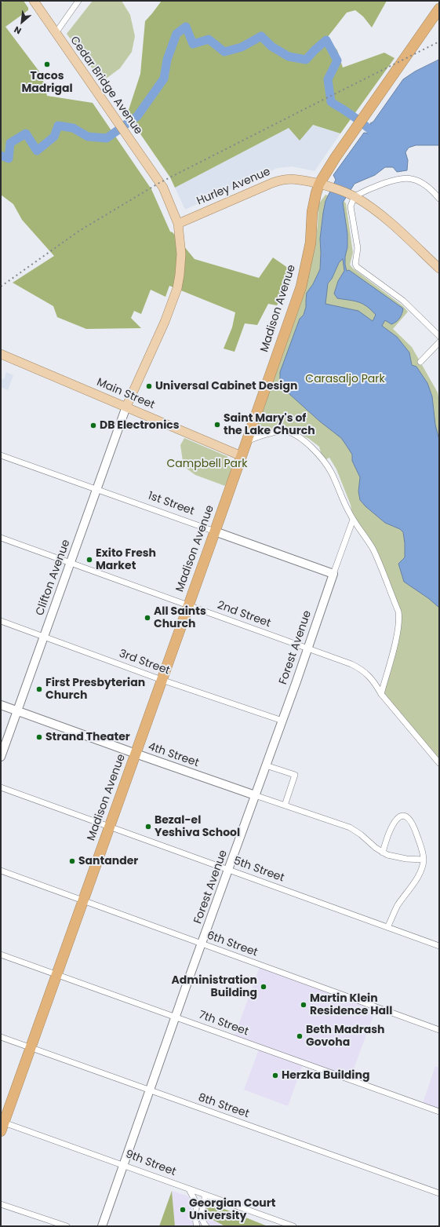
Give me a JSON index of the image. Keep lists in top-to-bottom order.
{
  "streets": {
    "highway": ["Madison Avenue"],
    "main road": ["Cedar Bridge Avenue", "Hurley Avenue", "Main Street"],
    "street": [
      "1st Street",
      "Clifton Avenue",
      "2nd Street",
      "Forest Avenue",
      "3rd Street",
      "4th Street",
      "5th Street",
      "6th Street",
      "7th Street",
      "8th Street",
      "9th Street"
    ]
  },
  "crossings": [
    ["Cedar Bridge Avenue", "Hurley Avenue"],
    ["Cedar Bridge Avenue", "Main Street"],
    ["Cedar Bridge Avenue", "Clifton Avenue"],
    ["Hurley Avenue", "Madison Avenue"],
    ["Madison Avenue", "Main Street"],
    ["Madison Avenue", "1st Street"],
    ["Madison Avenue", "2nd Street"],
    ["Madison Avenue", "3rd Street"],
    ["Madison Avenue", "4th Street"],
    ["Madison Avenue", "5th Street"],
    ["Madison Avenue", "6th Street"],
    ["Madison Avenue", "7th Street"],
    ["Madison Avenue", "8th Street"],
    ["Madison Avenue", "9th Street"],
    ["Main Street", "Clifton Avenue"],
    ["1st Street", "Clifton Avenue"],
    ["1st Street", "Forest Avenue"],
    ["Clifton Avenue", "2nd Street"],
    ["Clifton Avenue", "3rd Street"],
    ["Clifton Avenue", "4th Street"],
    ["2nd Street", "Forest Avenue"],
    ["Forest Avenue", "3rd Street"],
    ["Forest Avenue", "4th Street"],
    ["Forest Avenue", "5th Street"],
    ["Forest Avenue", "6th Street"],
    ["Forest Avenue", "7th Street"],
    ["Forest Avenue", "8th Street"],
    ["Forest Avenue", "9th Street"]
  ],
  "parks": ["Carasaljo Park", "Campbell Park"],
  "places": [
    "Tacos Madrigal",
    "Universal Cabinet Design",
    "Saint Mary's of the Lake Church",
    "DB Electronics",
    "Exito Fresh Market",
    "All Saints Church",
    "First Presbyterian Church",
    "Strand Theater",
    "Bezal-el Yeshiva School",
    "Santander",
    "Administration Building",
    "Martin Klein Residence Hall",
    "Beth Madrash Govoha",
    "Herzka Building",
    "Georgian Court University"
  ],
  "north": "bottom left"
}
